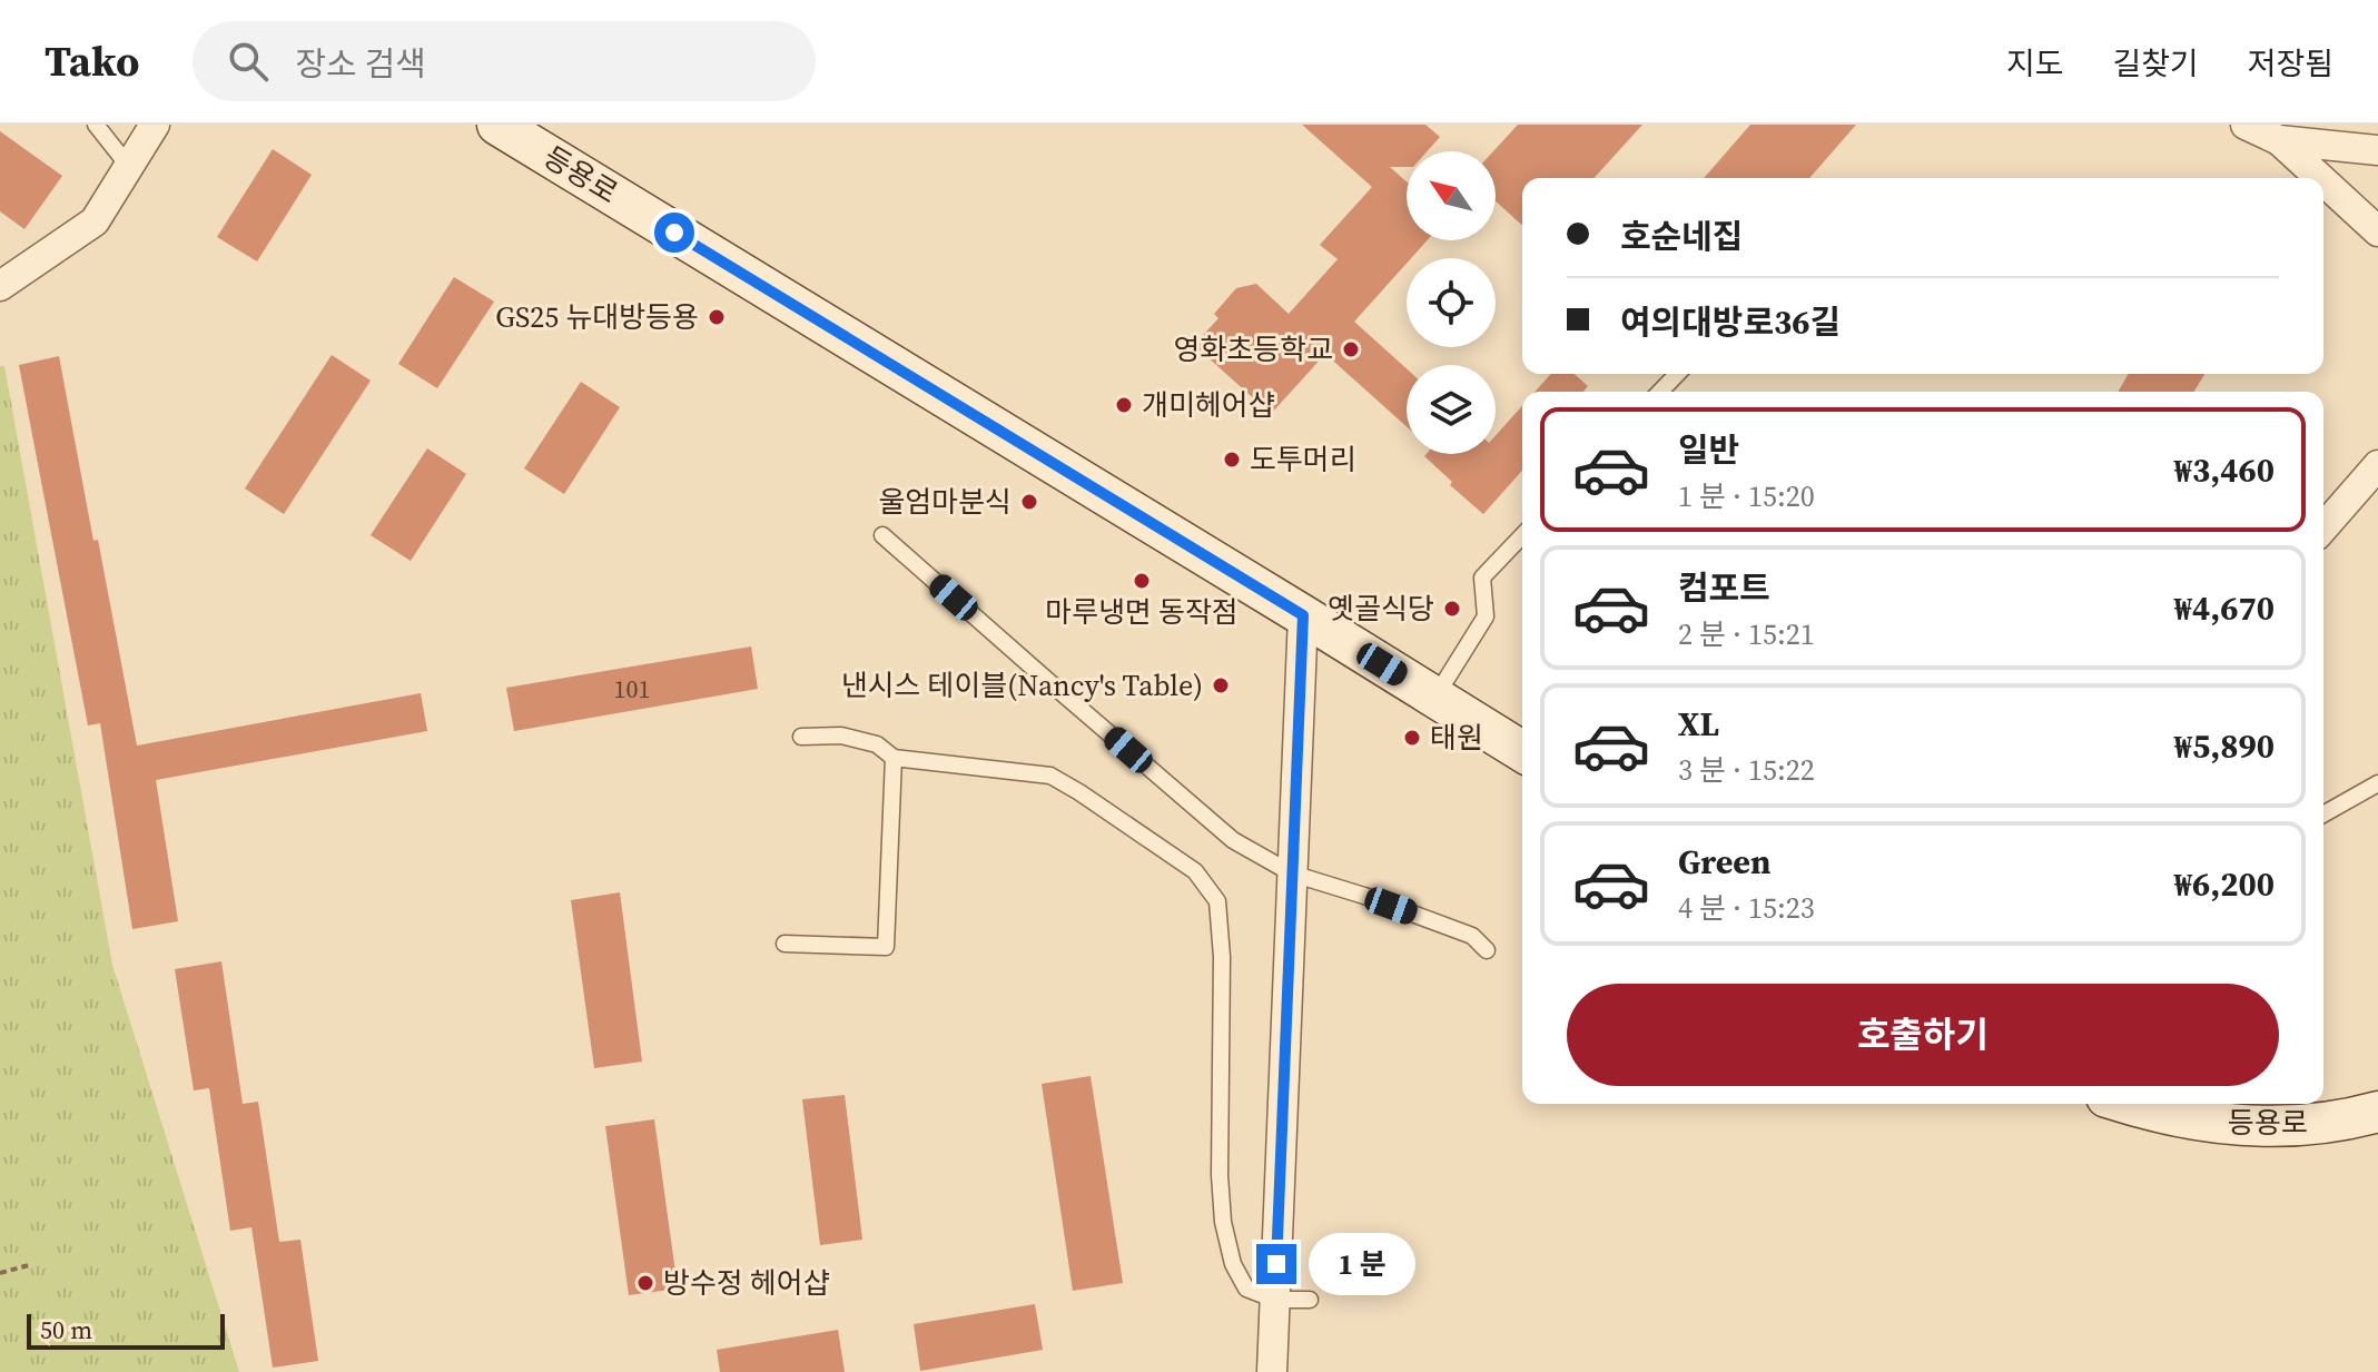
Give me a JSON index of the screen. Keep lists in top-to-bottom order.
{
  "streets": {
    "street": ["등용로"]
  },
  "places": [
    "GS25 뉴대방등용",
    "영화초등학교",
    "개미헤어샵",
    "도투머리",
    "울엄마분식",
    "마루냉면 동작점",
    "옛골식당",
    "낸시스 테이블(Nancy's Table)",
    "태원",
    "방수정 헤어샵"
  ],
  "house_numbers": ["101"],
  "scale_bar": "50 m",
  "north": "top left",
  "page": {
    "header": "Tako",
    "search": "장소 검색",
    "nav": ["지도", "길찾기", "저장됨"],
    "banner": ["호순네집", "여의대방로36길"],
    "list": [
      {
        "name": "일반",
        "note": "1 분 · 15:20",
        "value": "₩3,460"
      },
      {
        "name": "컴포트",
        "note": "2 분 · 15:21",
        "value": "₩4,670"
      },
      {
        "name": "XL",
        "note": "3 분 · 15:22",
        "value": "₩5,890"
      },
      {
        "name": "Green",
        "note": "4 분 · 15:23",
        "value": "₩6,200"
      }
    ],
    "buttons": "호출하기",
    "bubble": "1 분",
    "scale": "50 m"
  }
}
